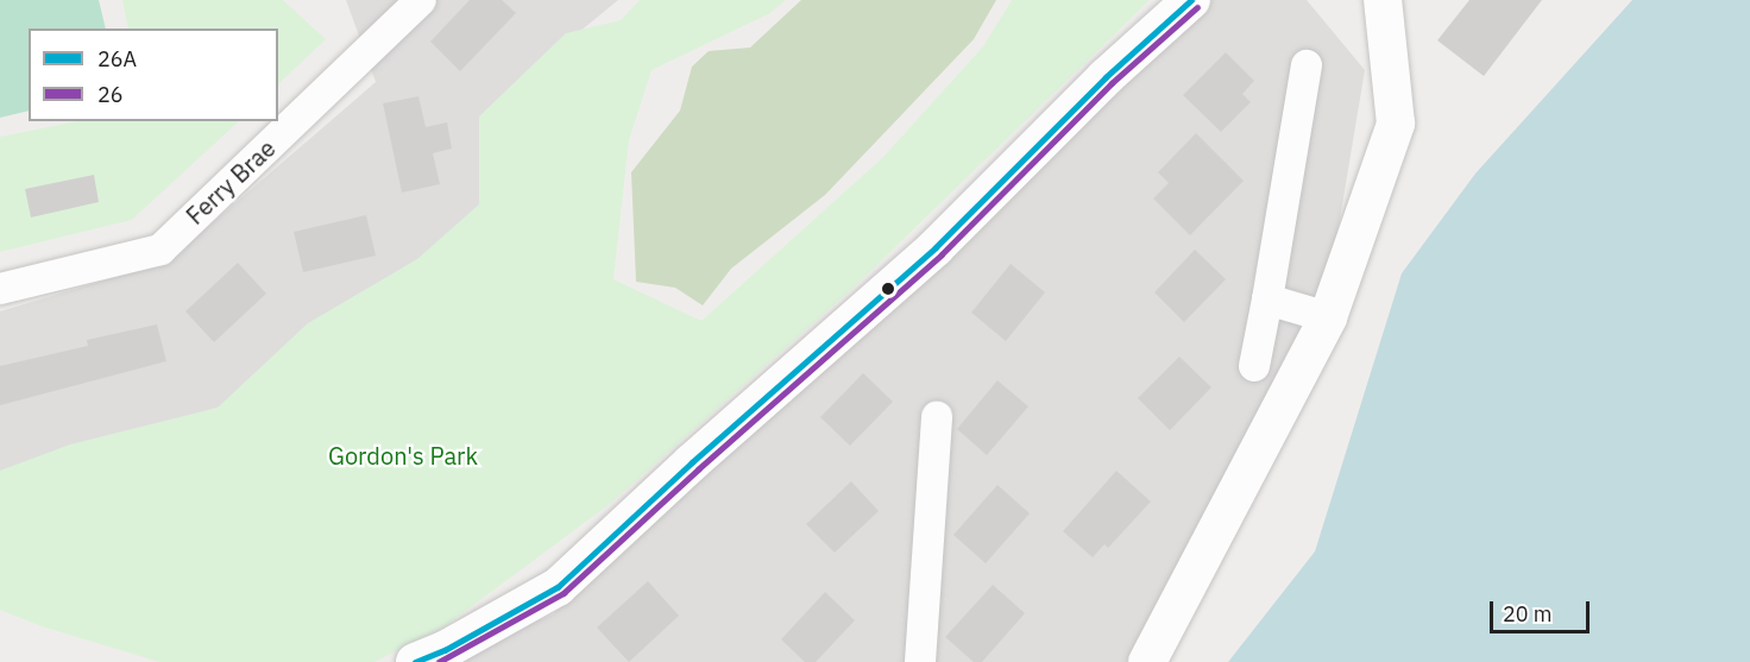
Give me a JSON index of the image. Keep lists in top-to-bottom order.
{
  "streets": {
    "street": ["Ferry Brae"]
  },
  "parks": ["Gordon's Park"],
  "lines": ["transit line 26A", "transit line 26"],
  "legend": ["26A", "26"],
  "scale_bar": "20 m"
}
